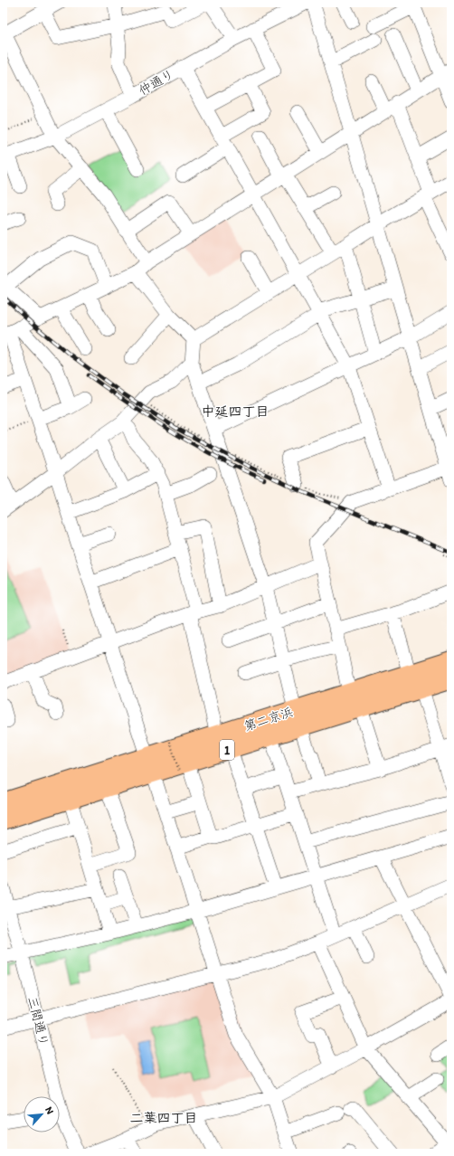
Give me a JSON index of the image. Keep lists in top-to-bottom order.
{
  "streets": {
    "highway": ["第二京浜", "1"],
    "street": ["仲通り", "三間通り"]
  },
  "districts": ["中延四丁目", "二葉四丁目"],
  "north": "top right"
}
